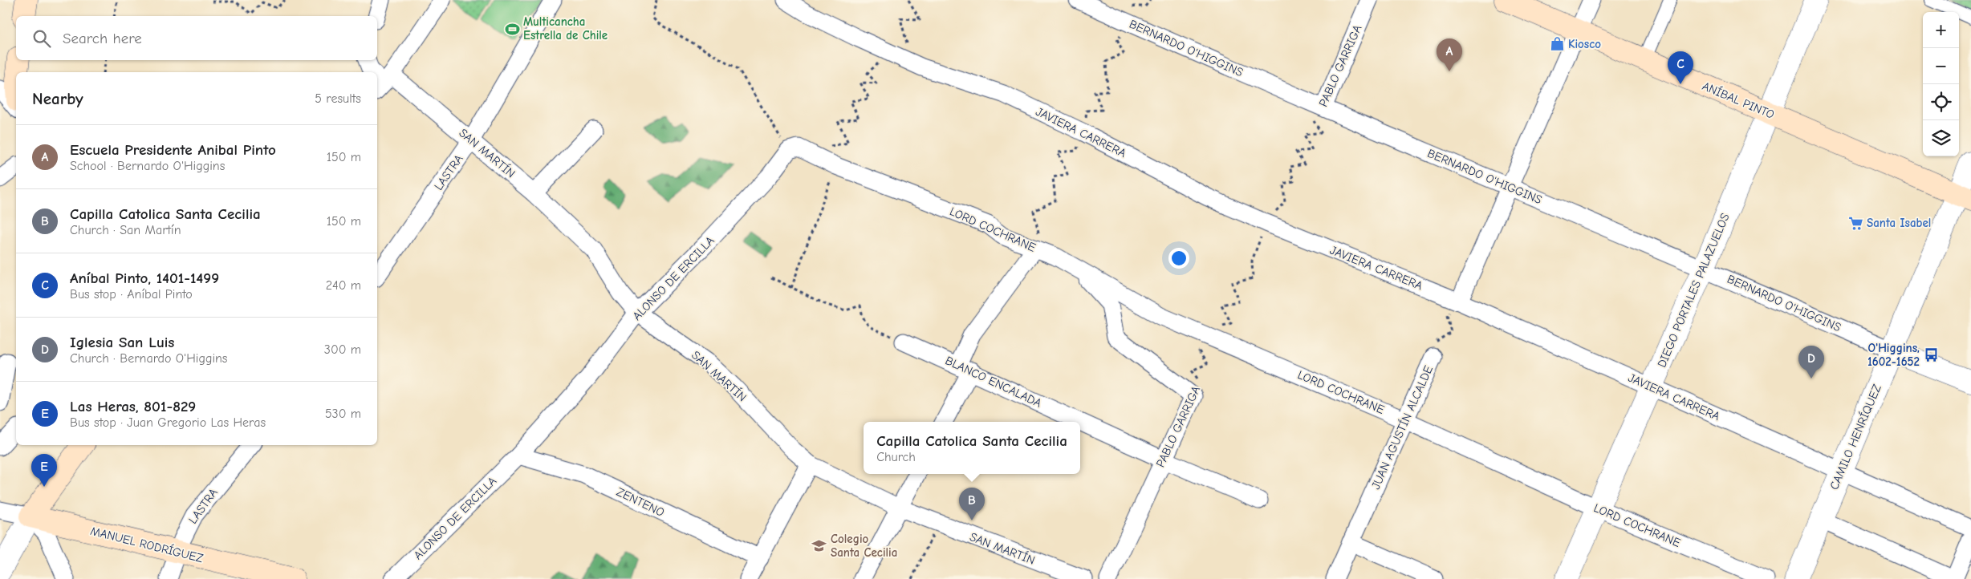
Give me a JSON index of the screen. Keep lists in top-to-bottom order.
{
  "streets": {
    "main road": ["ANÍBAL PINTO", "MANUEL RODRÍGUEZ"],
    "street": [
      "BERNARDO O'HIGGINS",
      "PABLO GARRIGA",
      "JAVIERA CARRERA",
      "SAN MARTÍN",
      "LASTRA",
      "LORD COCHRANE",
      "ALONSO DE ERCILLA",
      "DIEGO PORTALES PALAZUELOS",
      "BLANCO ENCALADA",
      "JUAN AGUSTÍN ALCALDE",
      "CAMILO HENRÍQUEZ",
      "ZENTENO"
    ]
  },
  "crossings": [
    ["BERNARDO O'HIGGINS", "PABLO GARRIGA"],
    ["BERNARDO O'HIGGINS", "DIEGO PORTALES PALAZUELOS"],
    ["BERNARDO O'HIGGINS", "CAMILO HENRÍQUEZ"],
    ["PABLO GARRIGA", "JAVIERA CARRERA"],
    ["PABLO GARRIGA", "LORD COCHRANE"],
    ["PABLO GARRIGA", "BLANCO ENCALADA"],
    ["ANÍBAL PINTO", "DIEGO PORTALES PALAZUELOS"],
    ["ANÍBAL PINTO", "CAMILO HENRÍQUEZ"],
    ["JAVIERA CARRERA", "DIEGO PORTALES PALAZUELOS"],
    ["JAVIERA CARRERA", "JUAN AGUSTÍN ALCALDE"],
    ["JAVIERA CARRERA", "CAMILO HENRÍQUEZ"],
    ["SAN MARTÍN", "LASTRA"],
    ["SAN MARTÍN", "ALONSO DE ERCILLA"],
    ["LASTRA", "MANUEL RODRÍGUEZ"],
    ["LORD COCHRANE", "DIEGO PORTALES PALAZUELOS"],
    ["LORD COCHRANE", "JUAN AGUSTÍN ALCALDE"],
    ["ALONSO DE ERCILLA", "ZENTENO"]
  ],
  "places": {
    "sports": ["Multicancha Estrella de Chile"],
    "shop": ["Kiosco"],
    "supermarket": ["Santa Isabel"],
    "bus stop": ["O'Higgins, 1602-1652"],
    "school or university": ["Colegio Santa Cecilia"]
  },
  "page": {
    "map_buttons": ["+", "−"],
    "search": "Search here",
    "pins": [
      "A",
      "C",
      "D",
      "E",
      "B"
    ],
    "heading": ["Nearby", "5 results"],
    "list": [
      {
        "mark": "A",
        "name": "Escuela Presidente Anibal Pinto",
        "note": "School · Bernardo O'Higgins",
        "value": "150 m"
      },
      {
        "mark": "B",
        "name": "Capilla Catolica Santa Cecilia",
        "note": "Church · San Martín",
        "value": "150 m"
      },
      {
        "mark": "C",
        "name": "Aníbal Pinto, 1401-1499",
        "note": "Bus stop · Aníbal Pinto",
        "value": "240 m"
      },
      {
        "mark": "D",
        "name": "Iglesia San Luis",
        "note": "Church · Bernardo O'Higgins",
        "value": "300 m"
      },
      {
        "mark": "E",
        "name": "Las Heras, 801-829",
        "note": "Bus stop · Juan Gregorio Las Heras",
        "value": "530 m"
      }
    ],
    "popup": ["Capilla Catolica Santa Cecilia", "Church"]
  }
}
